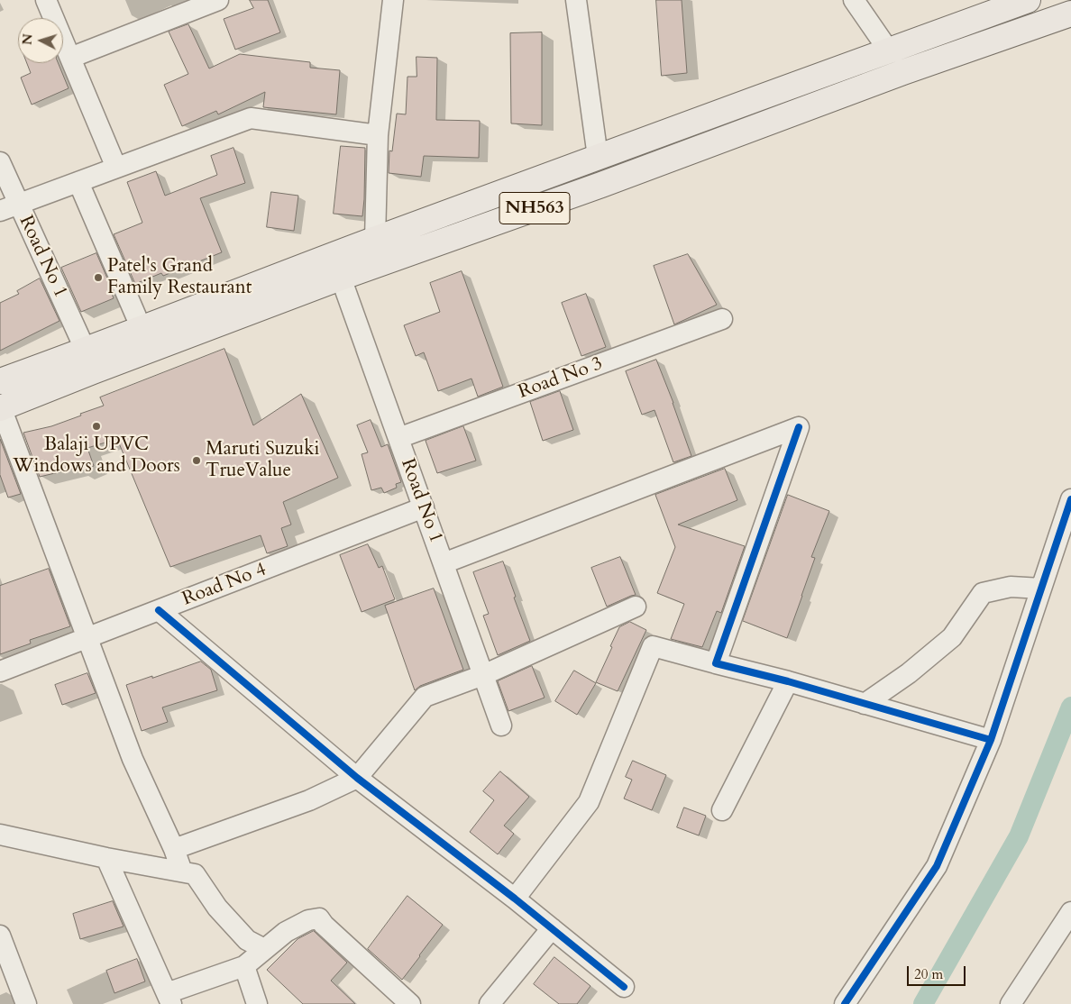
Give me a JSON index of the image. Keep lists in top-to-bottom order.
{
  "streets": {
    "highway": ["NH563"],
    "street": ["Road No 1", "Road No 3", "Road No 4"]
  },
  "crossings": [
    ["NH563", "Road No 1"],
    ["Road No 1", "Road No 3"],
    ["Road No 1", "Road No 4"]
  ],
  "places": ["Patel's Grand Family Restaurant", "Balaji UPVC Windows and Doors", "Maruti Suzuki TrueValue"],
  "scale_bar": "20 m",
  "north": "left"
}
